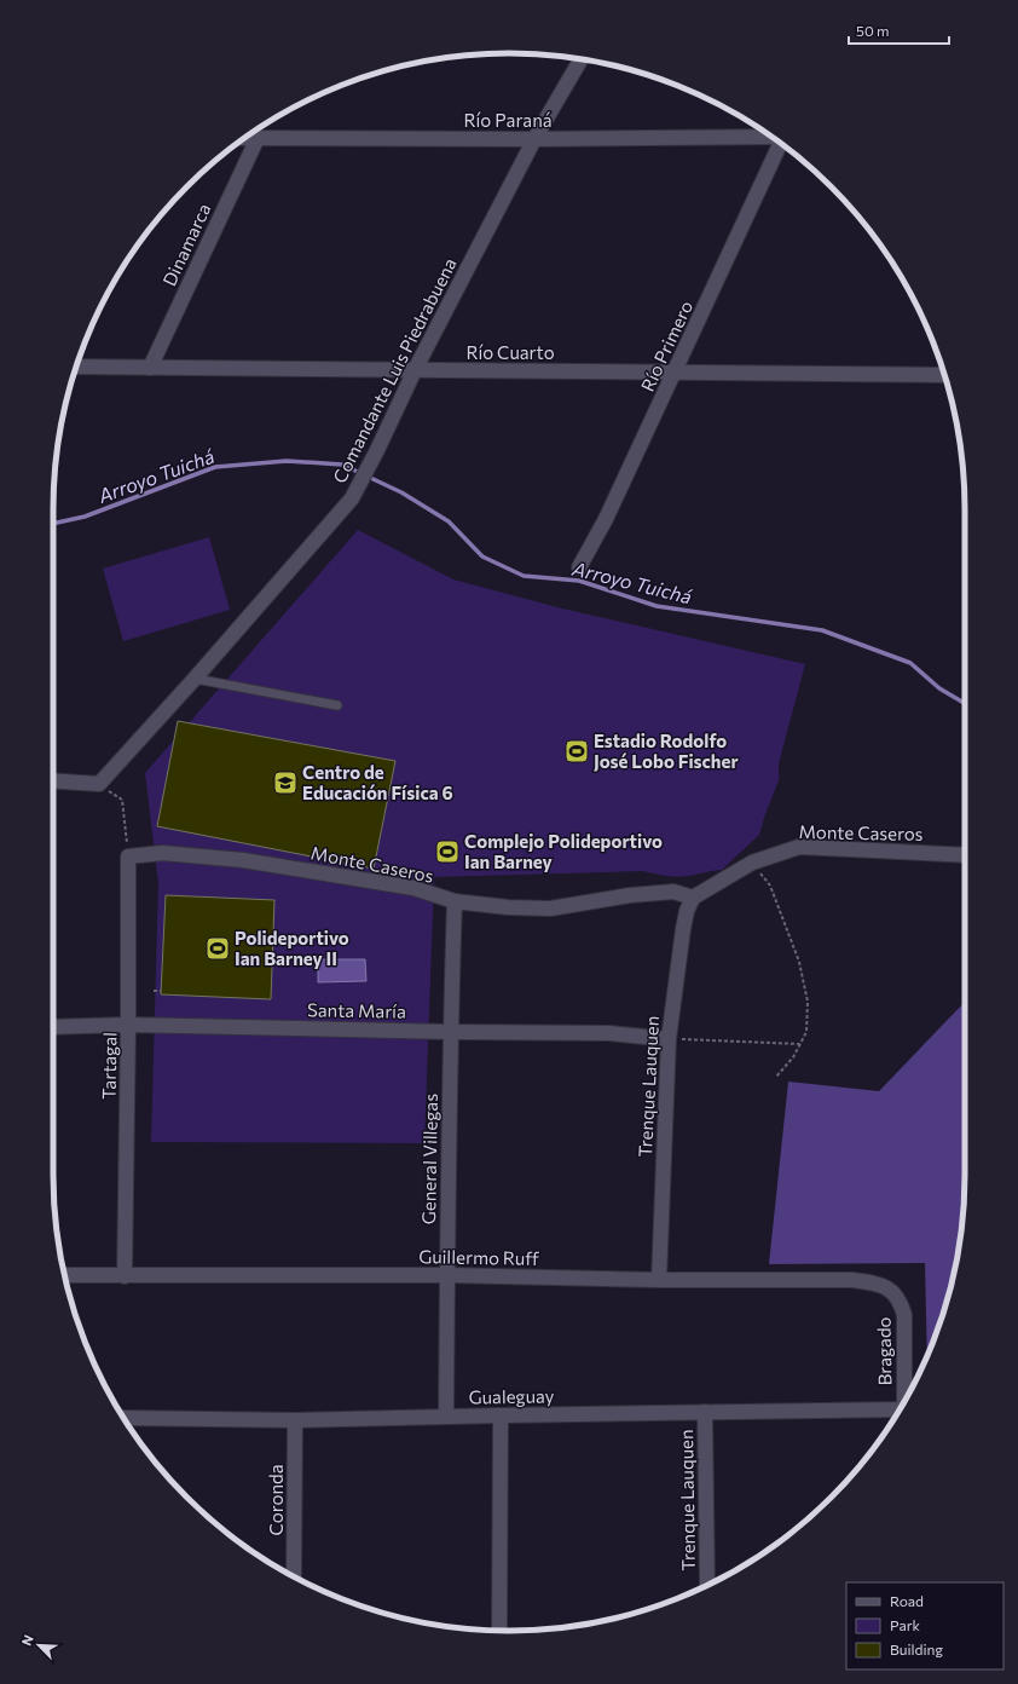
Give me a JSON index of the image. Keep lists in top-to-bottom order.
{
  "streets": {
    "street": [
      "Río Paraná",
      "Dinamarca",
      "Río Primero",
      "Río Cuarto",
      "Comandante Luis Piedrabuena",
      "Monte Caseros",
      "Santa María",
      "Tartagal",
      "Trenque Lauquen",
      "General Villegas",
      "Guillermo Ruff",
      "Bragado",
      "Gualeguay",
      "Coronda"
    ]
  },
  "crossings": [
    ["Río Paraná", "Dinamarca"],
    ["Río Paraná", "Comandante Luis Piedrabuena"],
    ["Dinamarca", "Río Cuarto"],
    ["Río Primero", "Río Cuarto"],
    ["Río Cuarto", "Comandante Luis Piedrabuena"],
    ["Monte Caseros", "Tartagal"],
    ["Monte Caseros", "Trenque Lauquen"],
    ["Monte Caseros", "General Villegas"],
    ["Santa María", "Tartagal"],
    ["Santa María", "Trenque Lauquen"],
    ["Santa María", "General Villegas"],
    ["Tartagal", "Guillermo Ruff"],
    ["Trenque Lauquen", "Guillermo Ruff"],
    ["Trenque Lauquen", "Gualeguay"],
    ["General Villegas", "Guillermo Ruff"],
    ["General Villegas", "Gualeguay"],
    ["Guillermo Ruff", "Bragado"],
    ["Gualeguay", "Coronda"]
  ],
  "water": ["Arroyo Tuichá"],
  "places": {
    "sports": ["Estadio Rodolfo José Lobo Fischer", "Complejo Polideportivo Ian Barney", "Polideportivo Ian Barney II"],
    "school or university": ["Centro de Educación Física 6"]
  },
  "legend": ["Road", "Park", "Building"],
  "scale_bar": "50 m",
  "north": "top left"
}
